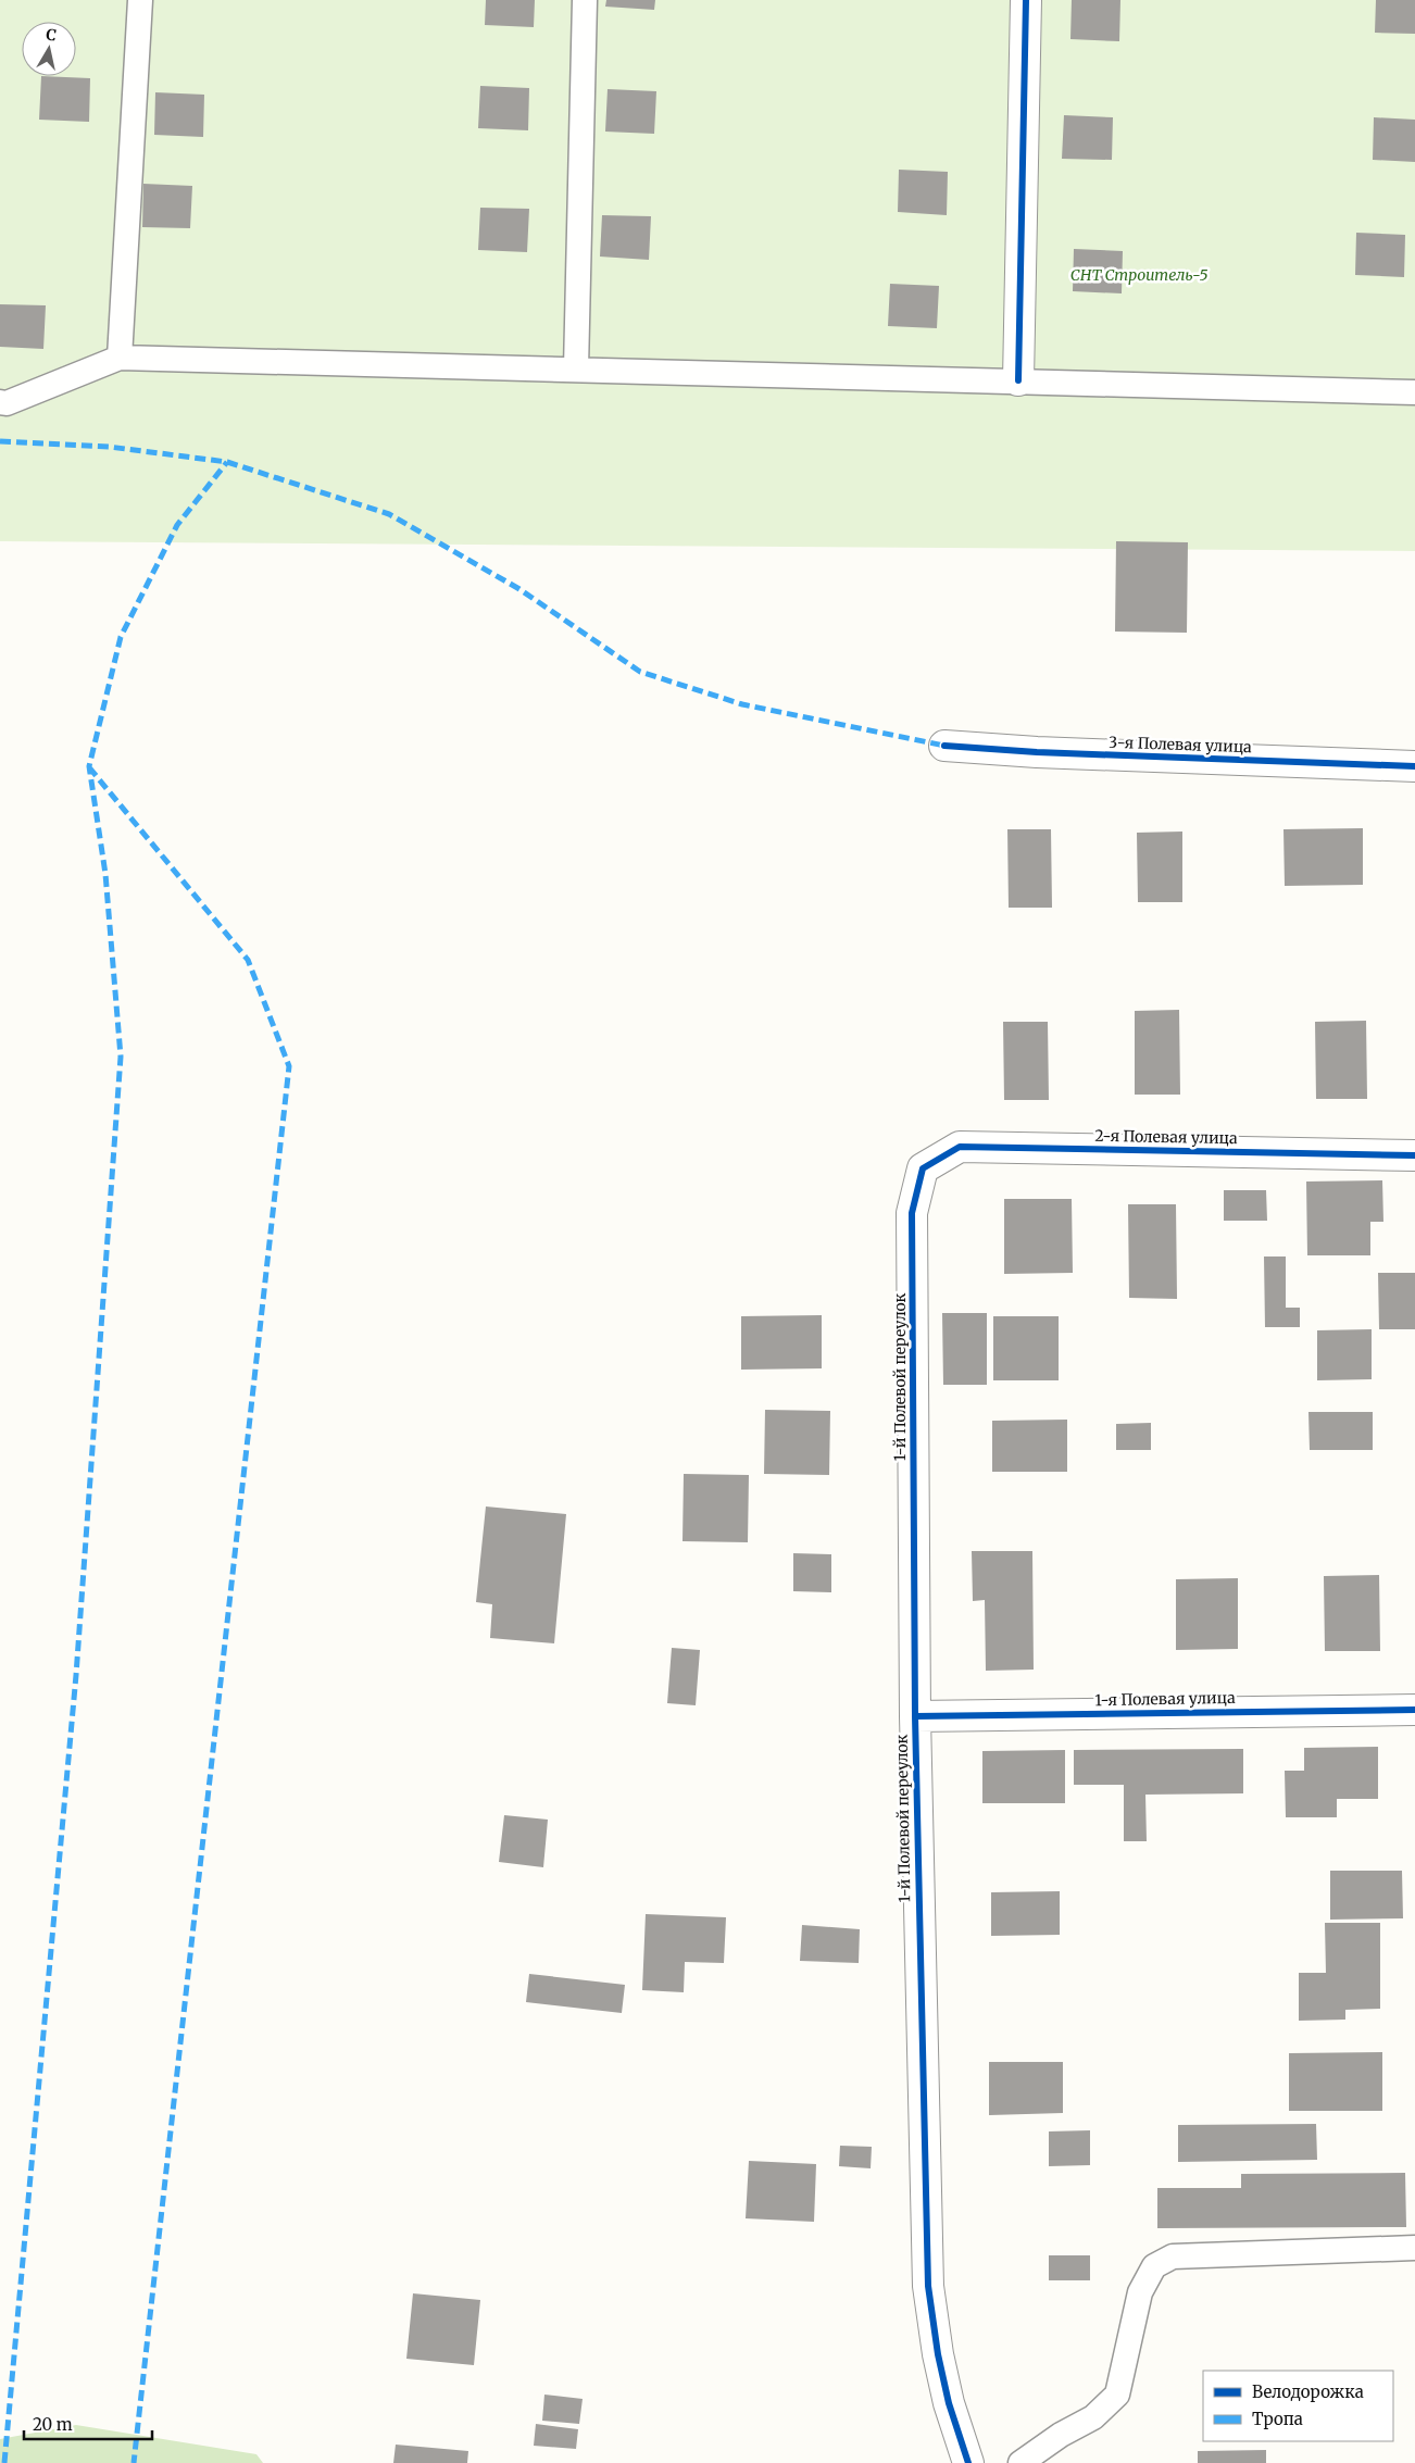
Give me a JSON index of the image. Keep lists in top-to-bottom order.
{
  "streets": {
    "street": [
      "3-я Полевая улица",
      "2-я Полевая улица",
      "1-й Полевой переулок",
      "1-я Полевая улица"
    ]
  },
  "crossings": [
    ["2-я Полевая улица", "1-й Полевой переулок"],
    ["1-й Полевой переулок", "1-я Полевая улица"]
  ],
  "parks": ["СНТ Строитель-5"],
  "legend": ["Велодорожка", "Тропа"],
  "scale_bar": "20 m",
  "north": "top"
}
